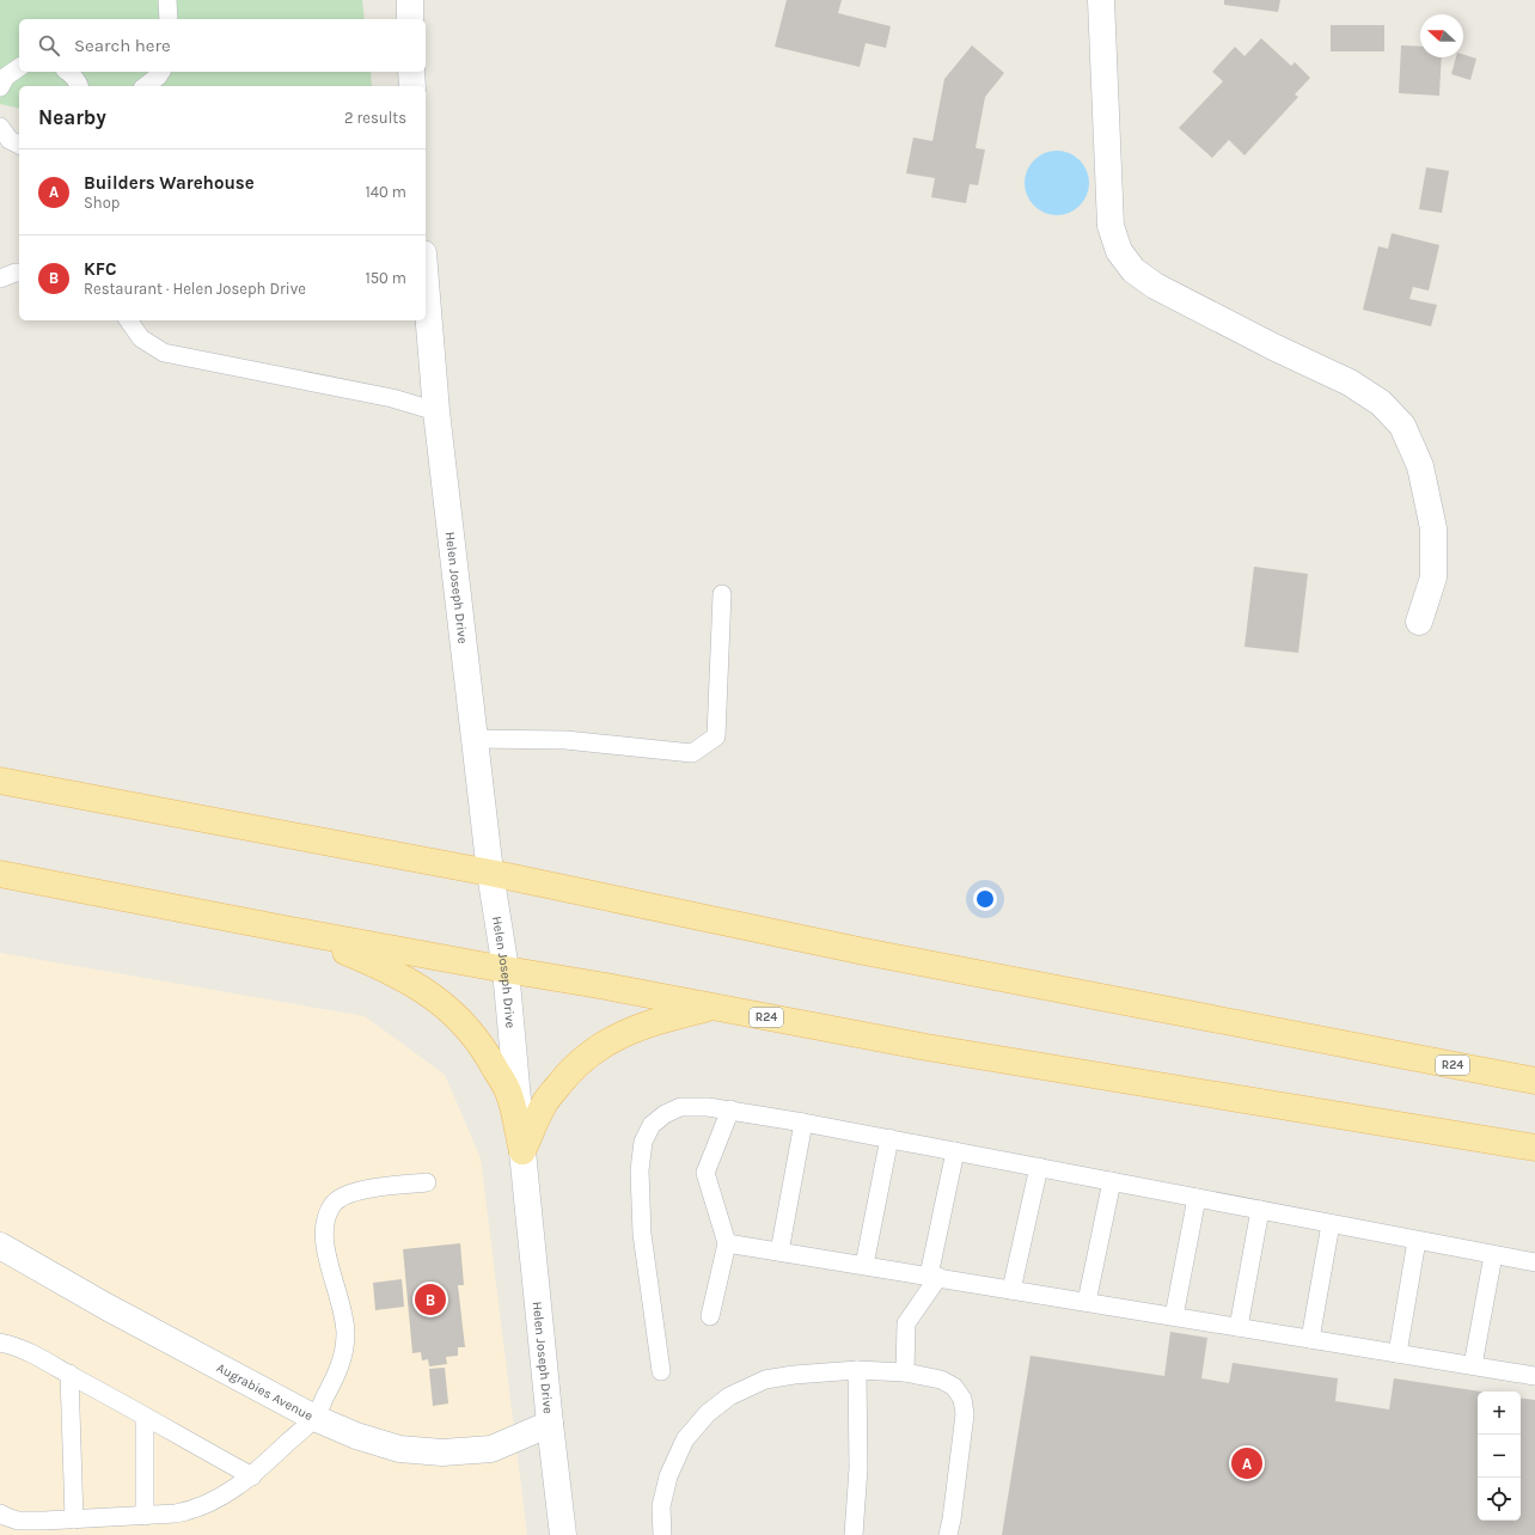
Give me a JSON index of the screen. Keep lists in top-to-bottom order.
{
  "streets": {
    "main road": ["R24"],
    "street": ["Helen Joseph Drive", "Augrabies Avenue"]
  },
  "crossings": [
    ["Helen Joseph Drive", "R24"],
    ["Helen Joseph Drive", "Augrabies Avenue"]
  ],
  "north": "left",
  "page": {
    "search": "Search here",
    "heading": ["Nearby", "2 results"],
    "list": [
      {
        "mark": "A",
        "name": "Builders Warehouse",
        "note": "Shop",
        "value": "140 m"
      },
      {
        "mark": "B",
        "name": "KFC",
        "note": "Restaurant · Helen Joseph Drive",
        "value": "150 m"
      }
    ],
    "pins": ["B", "A"],
    "map_buttons": ["+", "−"]
  }
}
